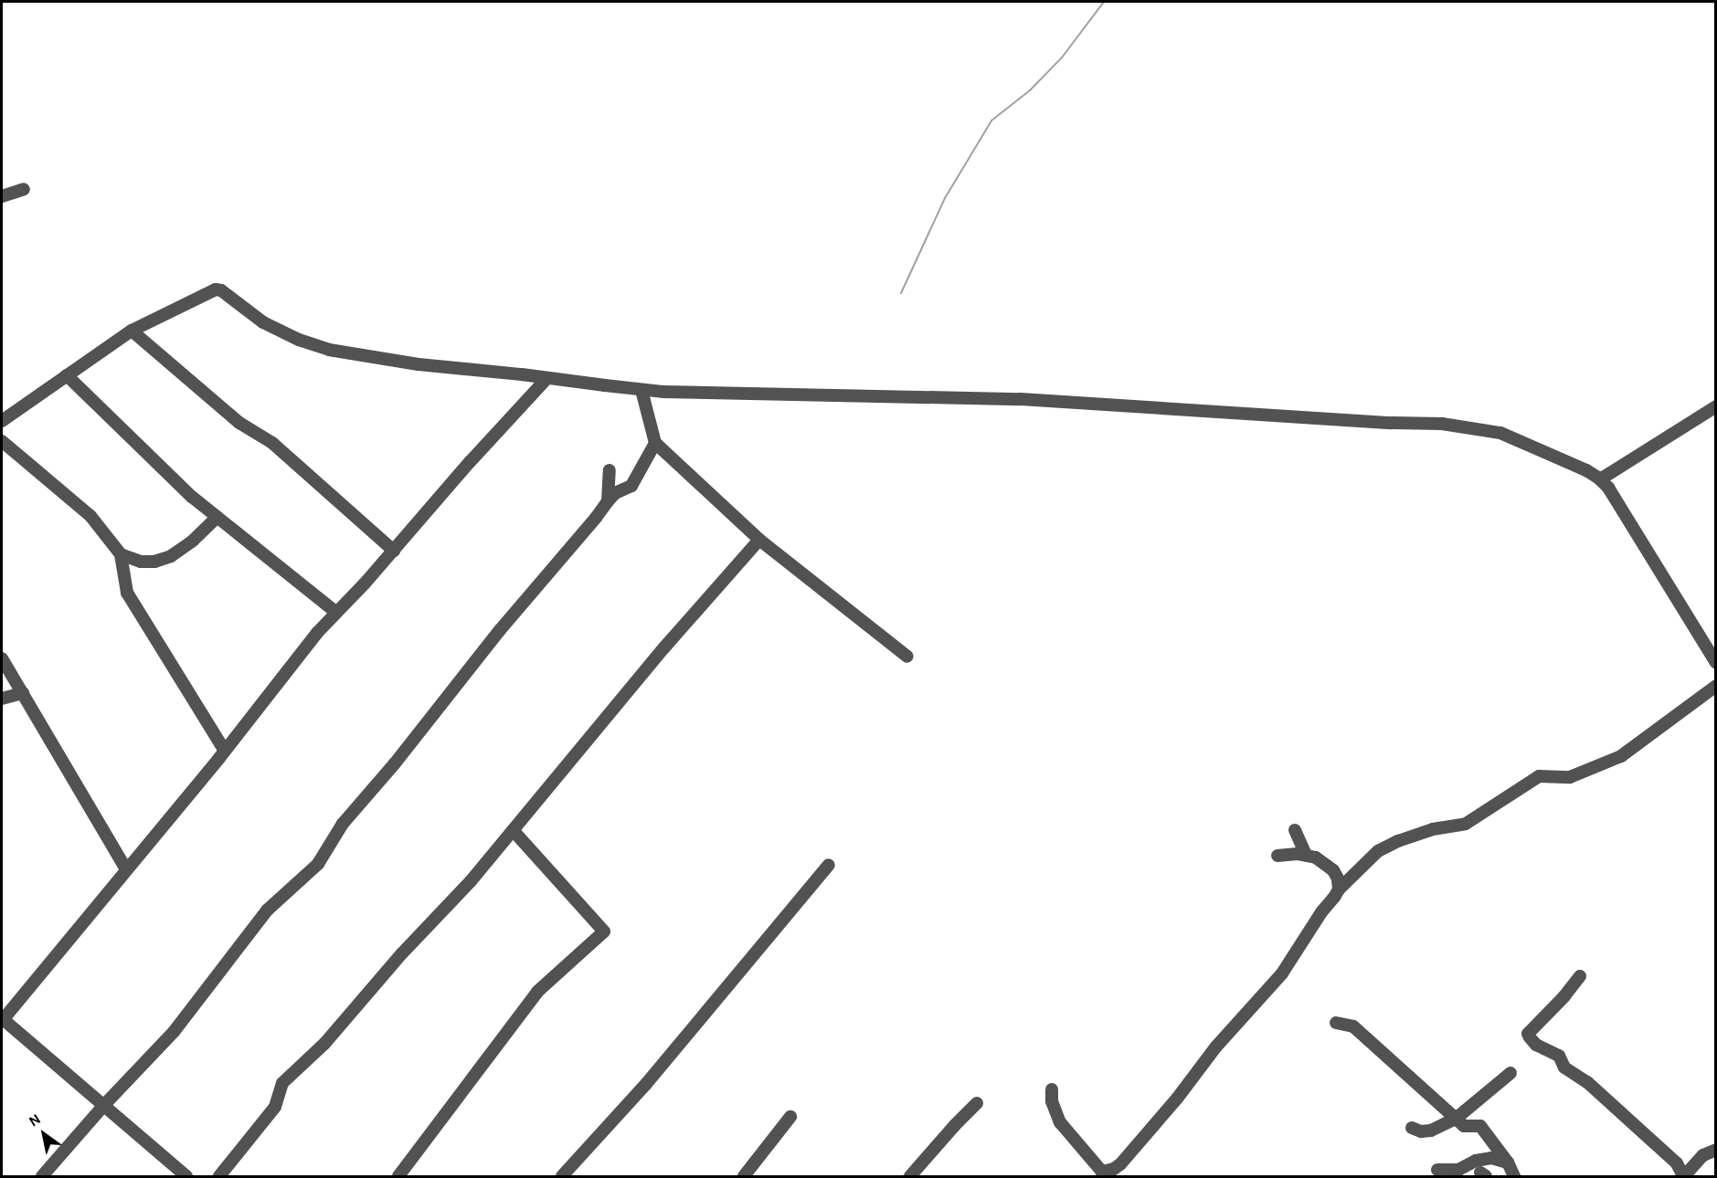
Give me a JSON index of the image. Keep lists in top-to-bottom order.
{
  "north": "top left"
}
